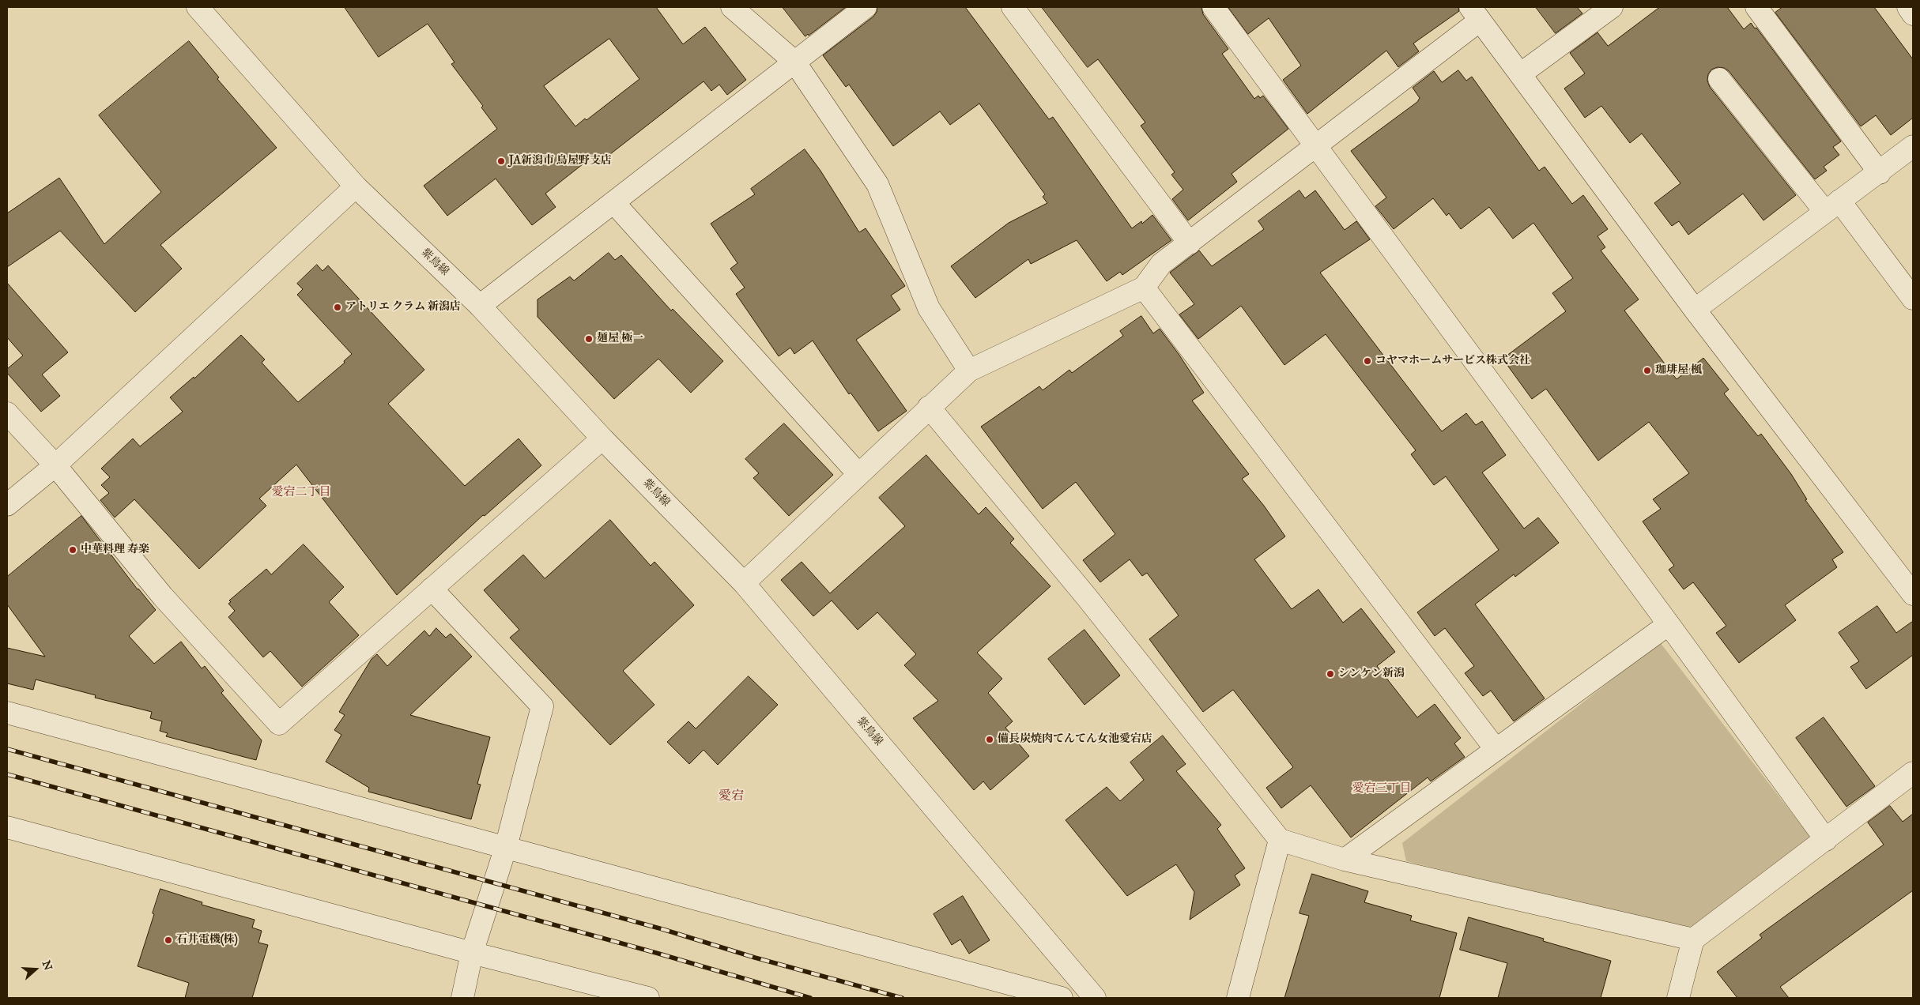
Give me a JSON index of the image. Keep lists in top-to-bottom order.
{
  "streets": {
    "street": ["紫鳥線"]
  },
  "districts": ["愛宕二丁目", "愛宕三丁目", "愛宕"],
  "places": [
    "JA新潟市 鳥屋野支店",
    "アトリエ クラム 新潟店",
    "麺屋 極一",
    "コヤマホームサービス株式会社",
    "珈琲屋 楓",
    "中華料理 寿楽",
    "シンケン新潟",
    "備長炭焼肉てんてん女池愛宕店",
    "石井電機(株)"
  ],
  "north": "right"
}
